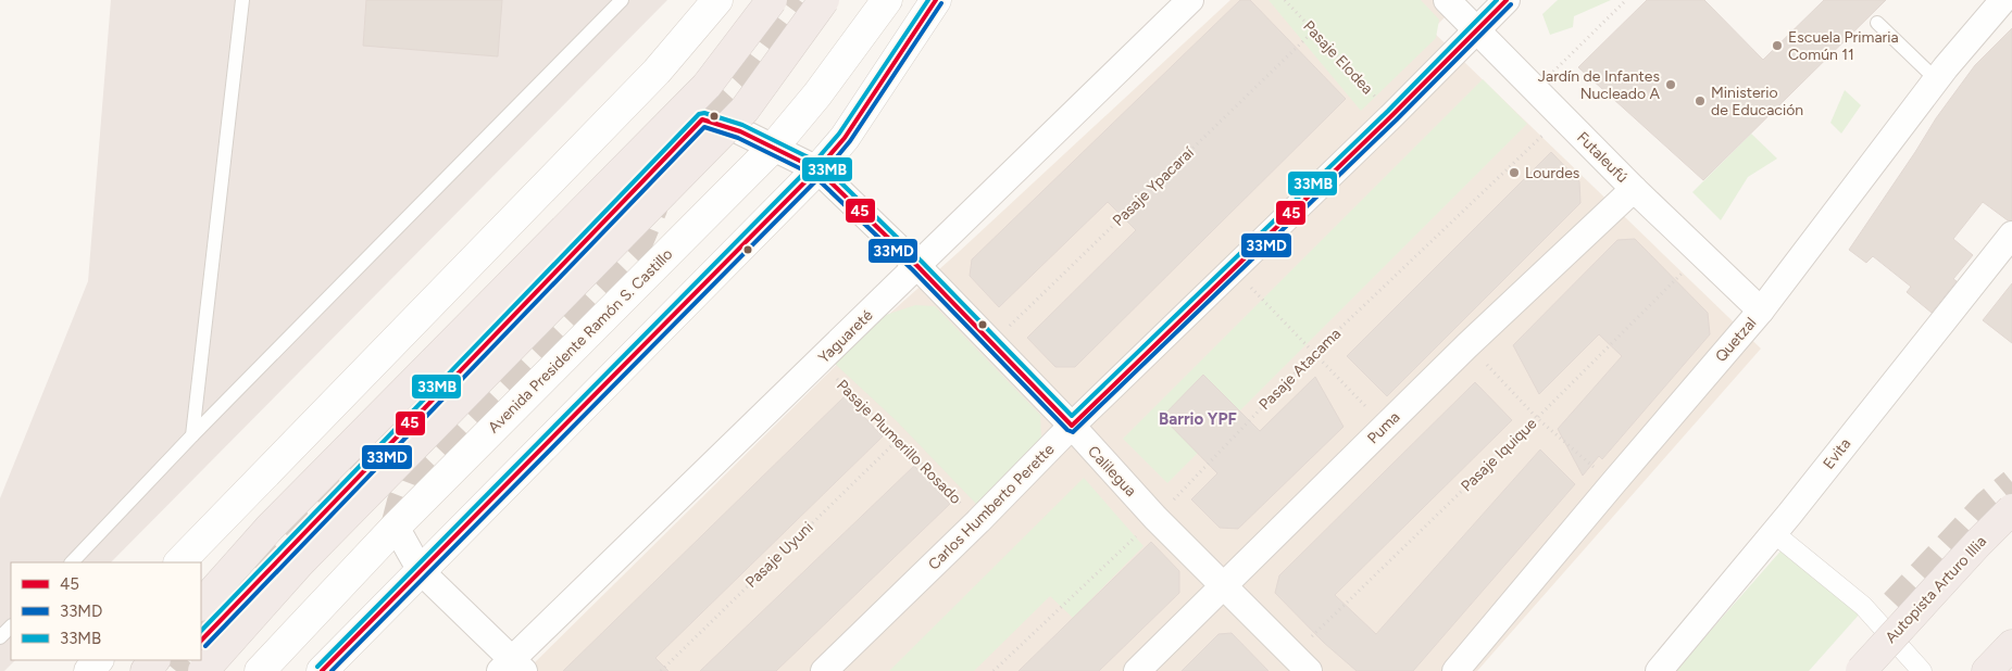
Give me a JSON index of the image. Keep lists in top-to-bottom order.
{
  "streets": {
    "highway": ["Autopista Arturo Illia"],
    "main road": ["Avenida Presidente Ramón S. Castillo"],
    "street": [
      "Futaleufú",
      "Yaguareté",
      "Quetzal",
      "Puma",
      "Evita",
      "Calilegua",
      "Carlos Humberto Perette"
    ],
    "path": [
      "Pasaje Elodea",
      "Pasaje Ypacaraí",
      "Pasaje Atacama",
      "Pasaje Plumerillo Rosado",
      "Pasaje Iquique",
      "Pasaje Uyuni"
    ]
  },
  "crossings": [
    ["Pasaje Elodea", "Pasaje Ypacaraí"],
    ["Pasaje Elodea", "Carlos Humberto Perette"],
    ["Futaleufú", "Quetzal"],
    ["Futaleufú", "Pasaje Atacama"],
    ["Futaleufú", "Puma"],
    ["Futaleufú", "Pasaje Iquique"],
    ["Futaleufú", "Carlos Humberto Perette"],
    ["Pasaje Ypacaraí", "Calilegua"],
    ["Yaguareté", "Pasaje Plumerillo Rosado"],
    ["Yaguareté", "Calilegua"],
    ["Avenida Presidente Ramón S. Castillo", "Calilegua"],
    ["Pasaje Atacama", "Calilegua"],
    ["Puma", "Calilegua"],
    ["Pasaje Plumerillo Rosado", "Carlos Humberto Perette"],
    ["Pasaje Plumerillo Rosado", "Pasaje Uyuni"],
    ["Pasaje Iquique", "Calilegua"],
    ["Calilegua", "Carlos Humberto Perette"]
  ],
  "districts": ["Barrio YPF"],
  "places": [
    "Escuela Primaria Común 11",
    "Jardín de Infantes Nucleado A",
    "Ministerio de Educación",
    "Lourdes"
  ],
  "lines": ["transit line 45", "transit line 33MB", "transit line 33MD"],
  "legend": ["45", "33MD", "33MB"]
}
